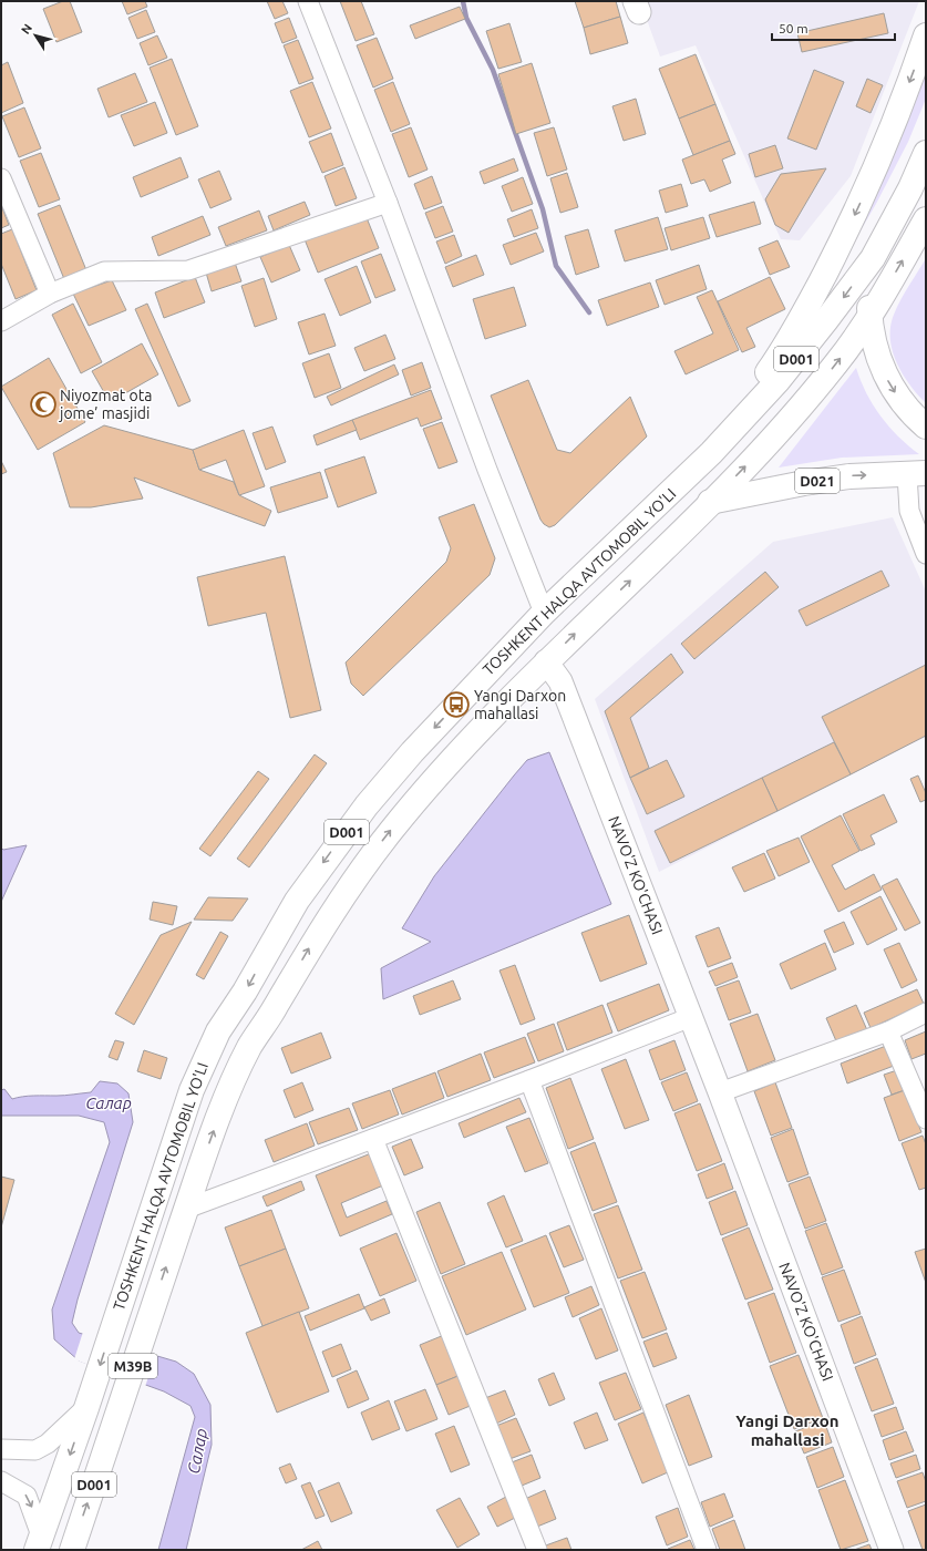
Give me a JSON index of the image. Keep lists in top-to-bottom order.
{
  "streets": {
    "highway": [
      "D001",
      "D021",
      "TOSHKENT HALQA AVTOMOBIL YO'LI",
      "M39B"
    ],
    "street": ["NAVO'Z KO'CHASI"]
  },
  "crossings": [
    ["D001", "TOSHKENT HALQA AVTOMOBIL YO'LI"],
    ["D021", "TOSHKENT HALQA AVTOMOBIL YO'LI"],
    ["TOSHKENT HALQA AVTOMOBIL YO'LI", "NAVO'Z KO'CHASI"]
  ],
  "districts": ["Yangi Darxon mahallasi"],
  "water": ["Салар"],
  "places": {
    "mosque": ["Niyozmat ota jome’ masjidi"],
    "bus stop": ["Yangi Darxon mahallasi"]
  },
  "scale_bar": "50 m",
  "north": "top left"
}
